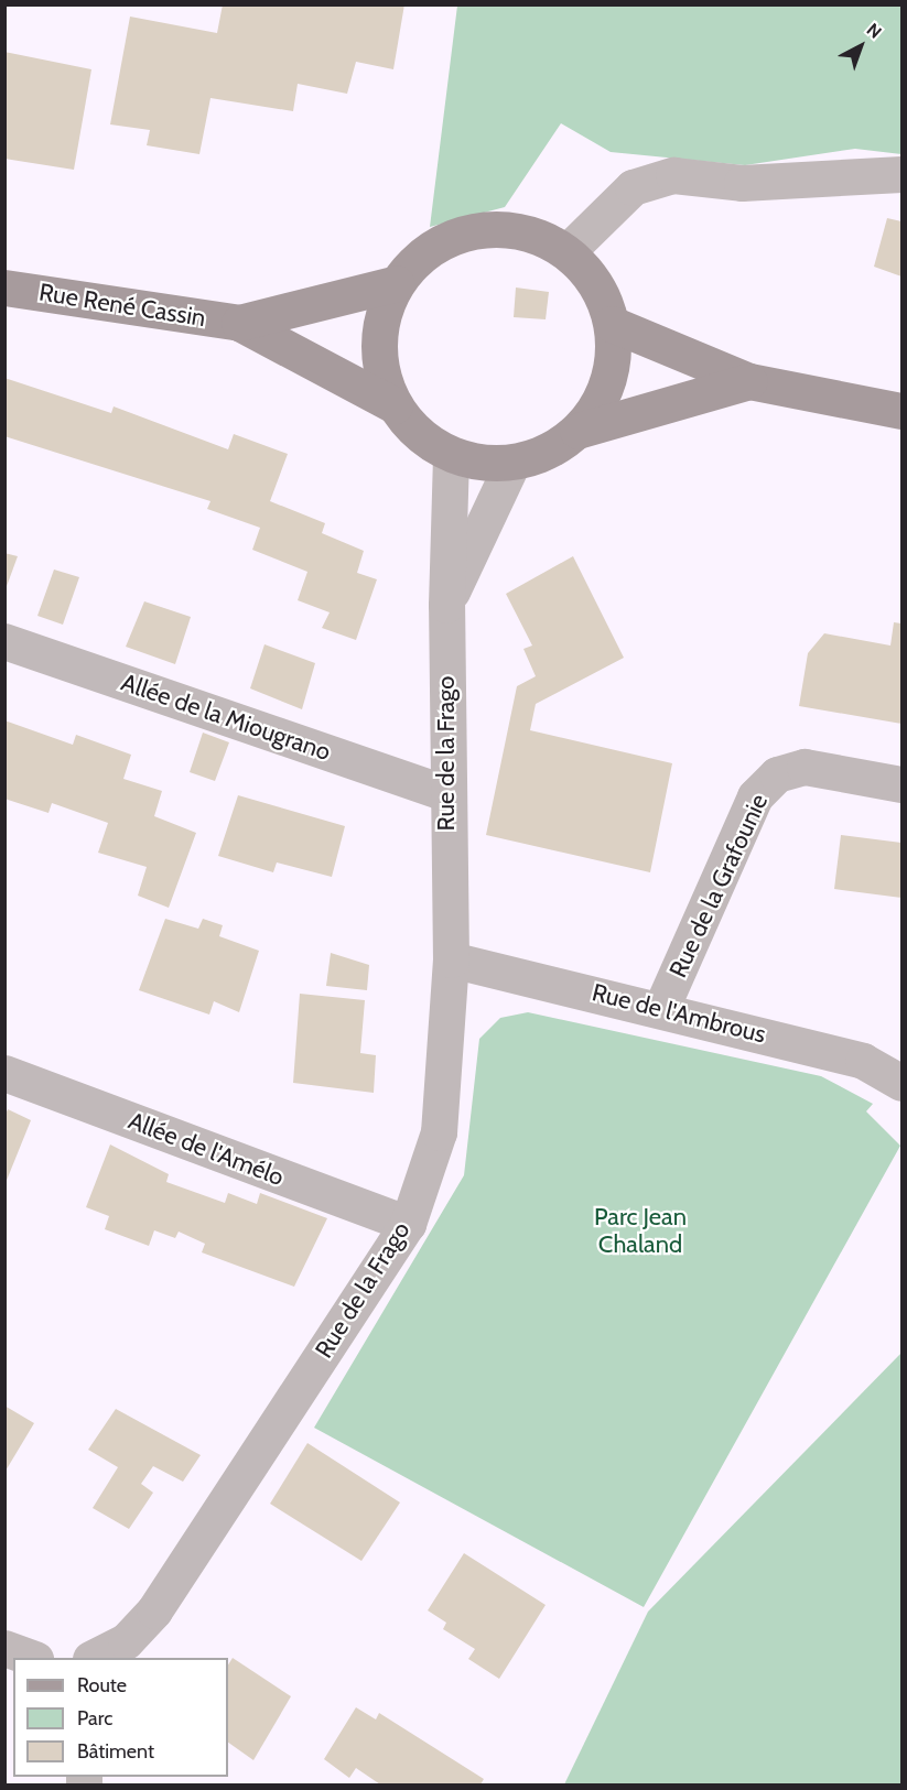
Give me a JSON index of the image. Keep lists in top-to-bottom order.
{
  "streets": {
    "main road": ["Rue René Cassin"],
    "street": [
      "Allée de la Miougrano",
      "Rue de la Frago",
      "Rue de la Grafounie",
      "Rue de l'Ambrous",
      "Allée de l'Amélo"
    ]
  },
  "crossings": [
    ["Allée de la Miougrano", "Rue de la Frago"],
    ["Rue de la Frago", "Rue de l'Ambrous"],
    ["Rue de la Frago", "Allée de l'Amélo"],
    ["Rue de la Grafounie", "Rue de l'Ambrous"]
  ],
  "parks": ["Parc Jean Chaland"],
  "legend": ["Route", "Parc", "Bâtiment"],
  "north": "top right"
}
